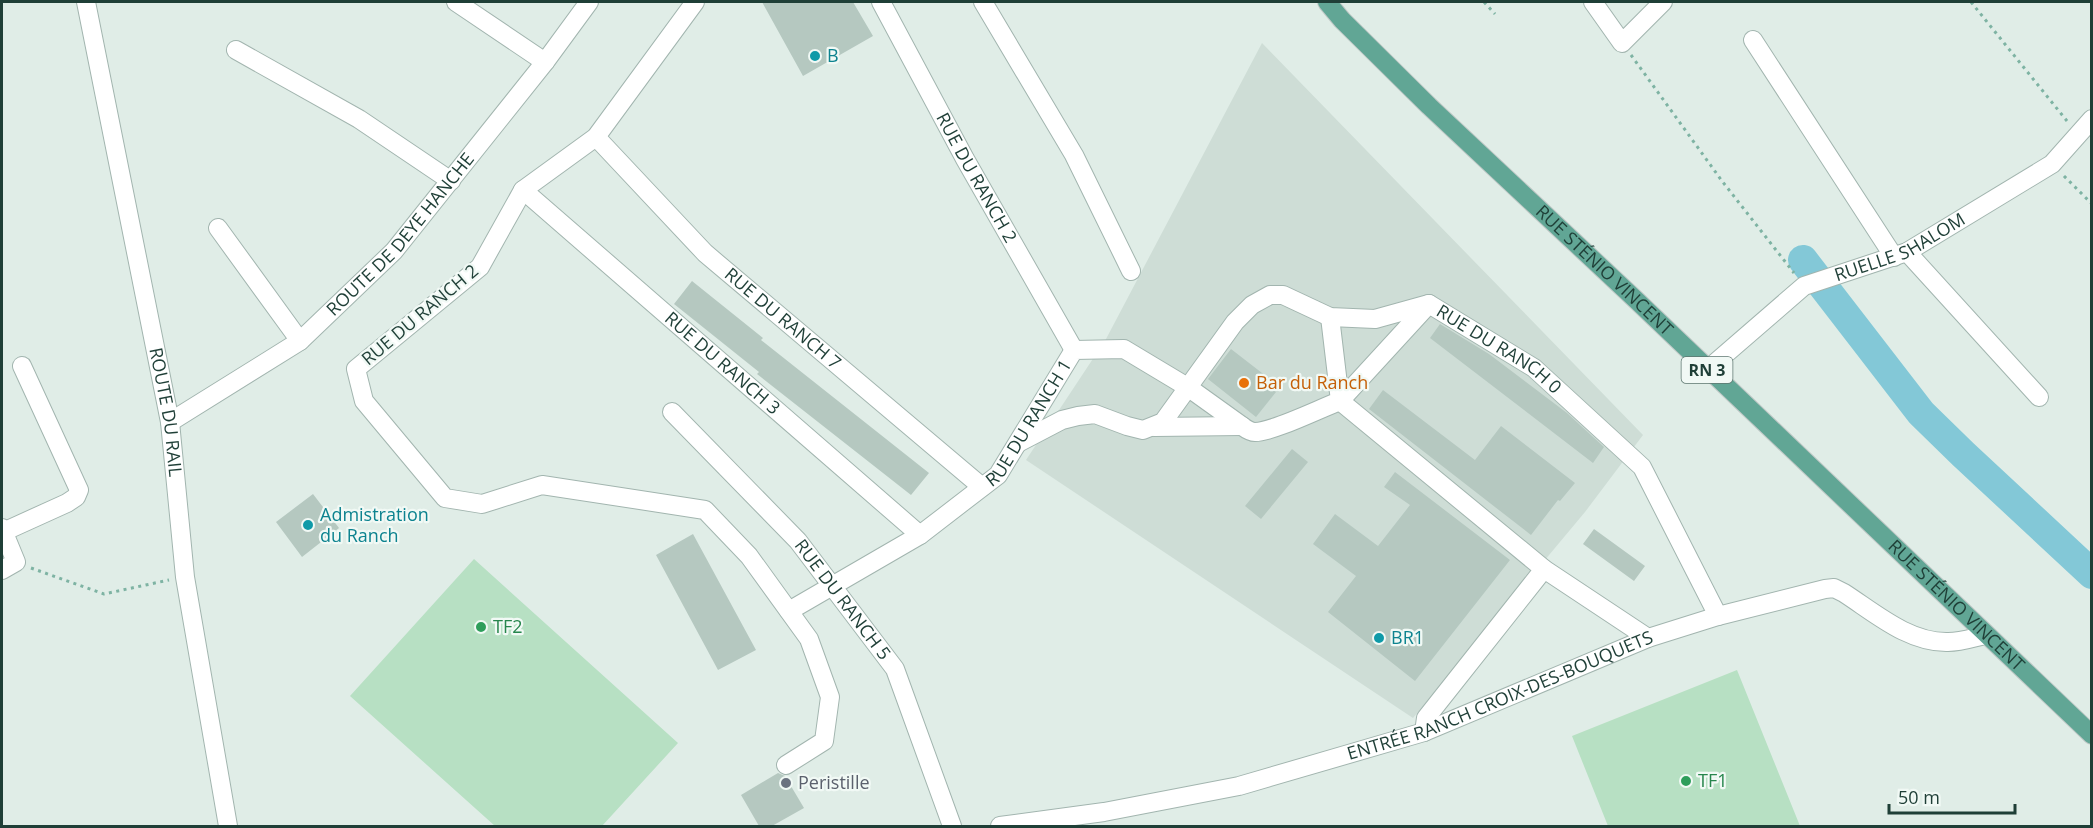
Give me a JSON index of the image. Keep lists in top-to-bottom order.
{
  "streets": {
    "main road": ["RUE STÉNIO VINCENT", "RN 3"],
    "street": [
      "RUE DU RANCH 2",
      "ROUTE DE DEYE HANCHE",
      "RUELLE SHALOM",
      "RUE DU RANCH 7",
      "RUE DU RANCH 0",
      "RUE DU RANCH 3",
      "ROUTE DU RAIL",
      "RUE DU RANCH 1",
      "RUE DU RANCH 5",
      "ENTRÉE RANCH CROIX-DES-BOUQUETS"
    ]
  },
  "crossings": [
    ["RUE DU RANCH 2", "RUE DU RANCH 7"],
    ["RUE DU RANCH 2", "RUE DU RANCH 3"],
    ["RUE DU RANCH 2", "RUE DU RANCH 1"],
    ["ROUTE DE DEYE HANCHE", "ROUTE DU RAIL"],
    ["RUELLE SHALOM", "RUE STÉNIO VINCENT"],
    ["RUE STÉNIO VINCENT", "ENTRÉE RANCH CROIX-DES-BOUQUETS"],
    ["RUE DU RANCH 7", "RUE DU RANCH 1"],
    ["RUE DU RANCH 0", "RUE DU RANCH 1"],
    ["RUE DU RANCH 0", "ENTRÉE RANCH CROIX-DES-BOUQUETS"],
    ["RUE DU RANCH 3", "RUE DU RANCH 1"],
    ["RUE DU RANCH 1", "RUE DU RANCH 5"]
  ],
  "places": [
    "B",
    "Bar du Ranch",
    "Admistration du Ranch",
    "TF2",
    "BR1",
    "TF1",
    "Peristille"
  ],
  "scale_bar": "50 m"
}
